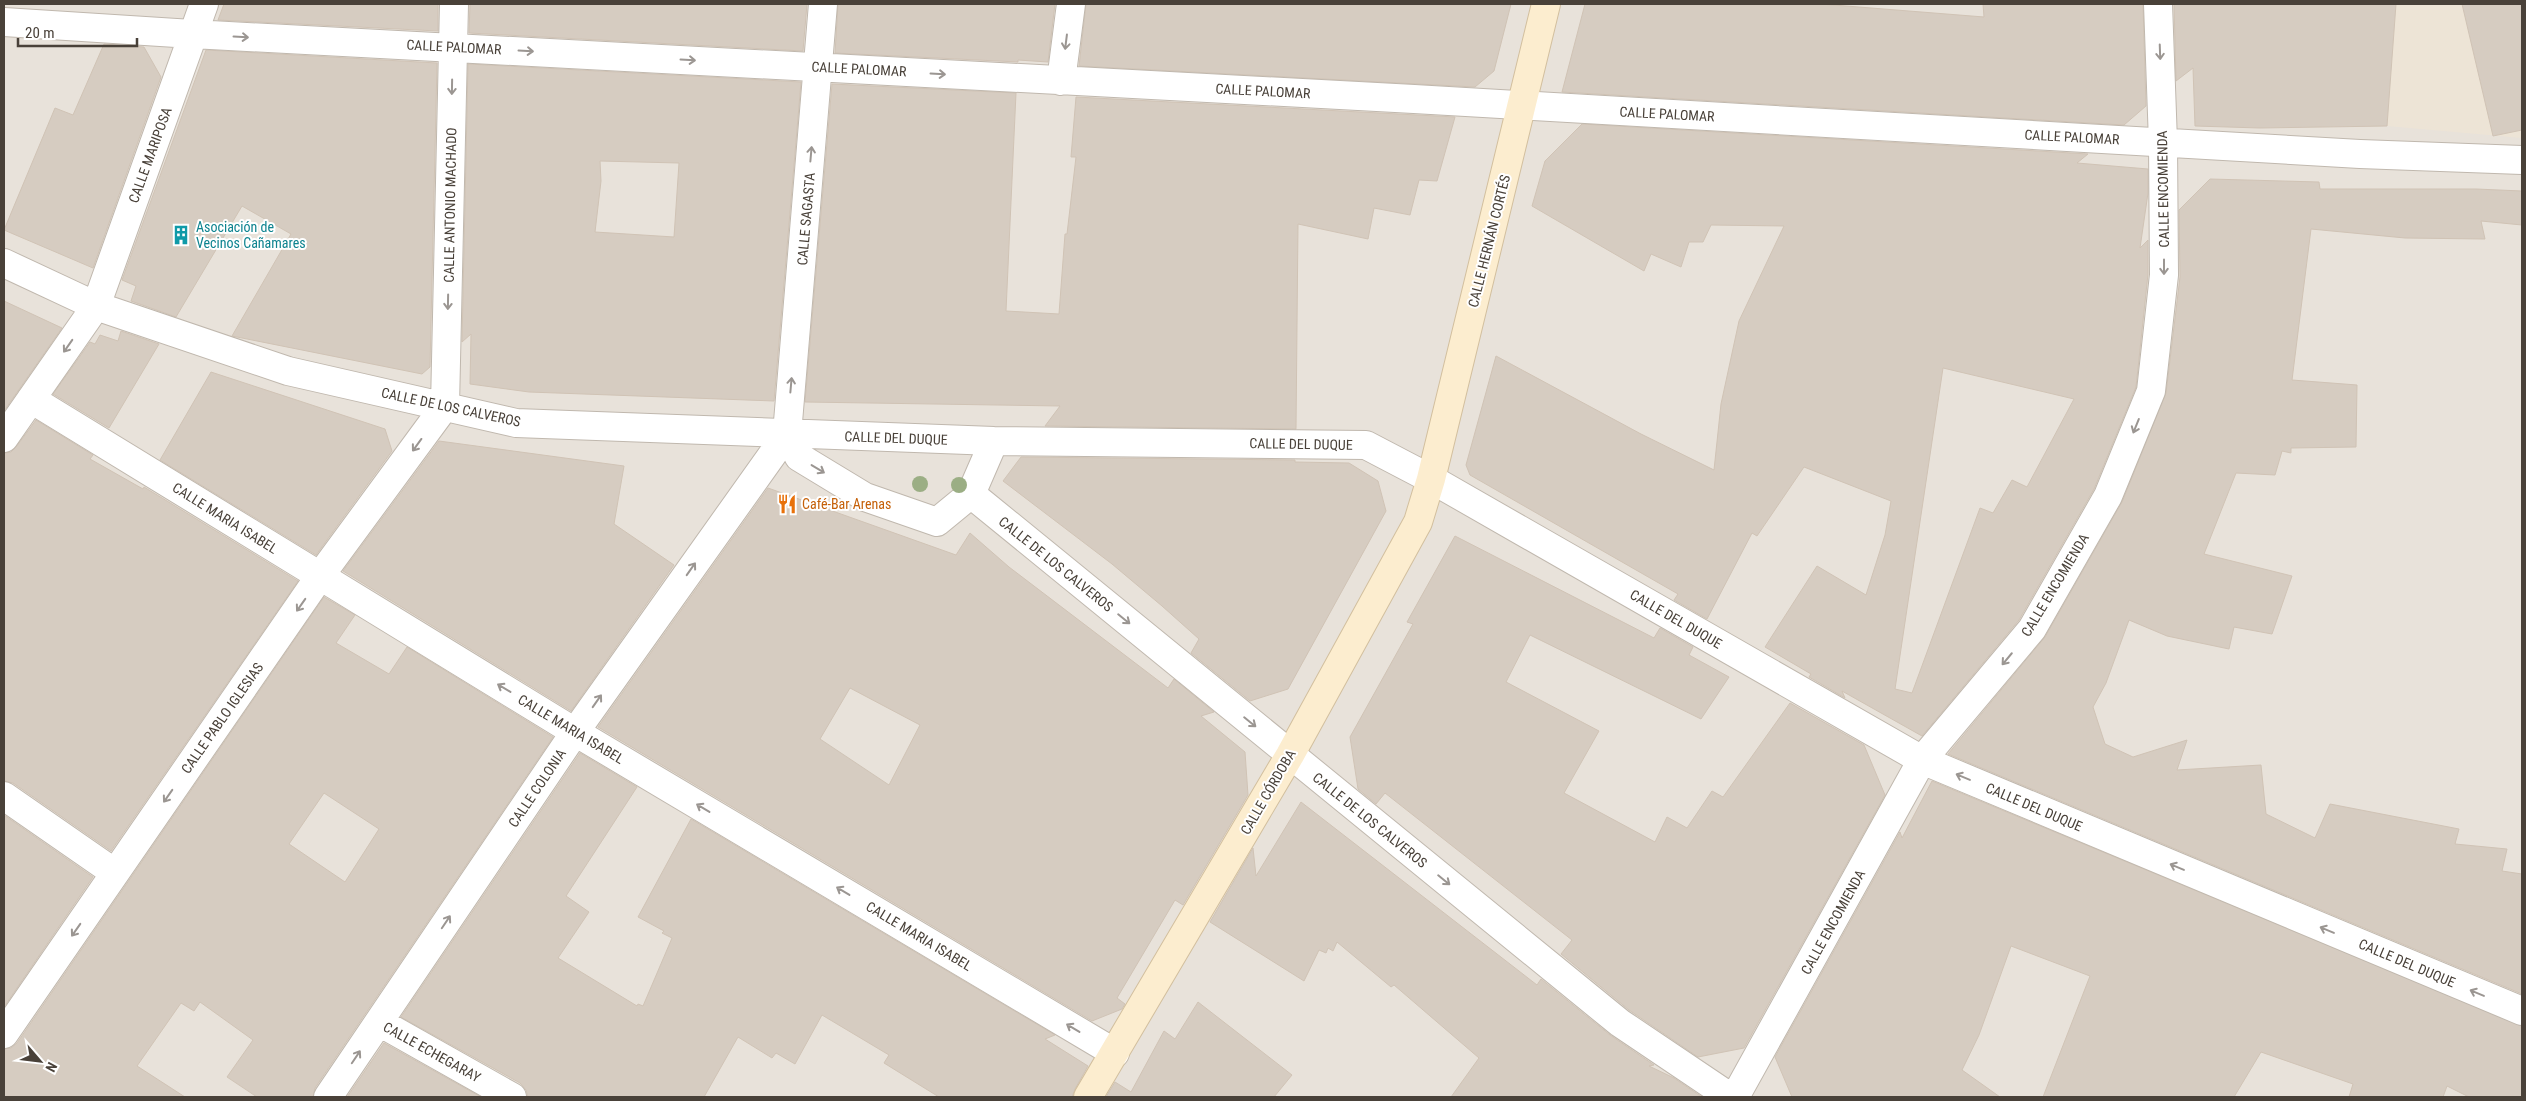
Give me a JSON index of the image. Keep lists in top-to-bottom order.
{
  "streets": {
    "main road": ["CALLE HERNÁN CORTÉS", "CALLE CÓRDOBA"],
    "street": [
      "CALLE PALOMAR",
      "CALLE MARIPOSA",
      "CALLE ENCOMIENDA",
      "CALLE ANTONIO MACHADO",
      "CALLE SAGASTA",
      "CALLE DE LOS CALVEROS",
      "CALLE DEL DUQUE",
      "CALLE MARIA ISABEL",
      "CALLE PABLO IGLESIAS",
      "CALLE COLONIA",
      "CALLE ECHEGARAY"
    ]
  },
  "crossings": [
    ["CALLE PALOMAR", "CALLE MARIPOSA"],
    ["CALLE PALOMAR", "CALLE ENCOMIENDA"],
    ["CALLE PALOMAR", "CALLE ANTONIO MACHADO"],
    ["CALLE PALOMAR", "CALLE SAGASTA"],
    ["CALLE PALOMAR", "CALLE HERNÁN CORTÉS"],
    ["CALLE MARIPOSA", "CALLE DE LOS CALVEROS"],
    ["CALLE MARIPOSA", "CALLE MARIA ISABEL"],
    ["CALLE ENCOMIENDA", "CALLE DEL DUQUE"],
    ["CALLE ANTONIO MACHADO", "CALLE DE LOS CALVEROS"],
    ["CALLE ANTONIO MACHADO", "CALLE PABLO IGLESIAS"],
    ["CALLE SAGASTA", "CALLE DE LOS CALVEROS"],
    ["CALLE SAGASTA", "CALLE DEL DUQUE"],
    ["CALLE SAGASTA", "CALLE COLONIA"],
    ["CALLE HERNÁN CORTÉS", "CALLE DEL DUQUE"],
    ["CALLE HERNÁN CORTÉS", "CALLE CÓRDOBA"],
    ["CALLE DE LOS CALVEROS", "CALLE DEL DUQUE"],
    ["CALLE DE LOS CALVEROS", "CALLE PABLO IGLESIAS"],
    ["CALLE DE LOS CALVEROS", "CALLE COLONIA"],
    ["CALLE DE LOS CALVEROS", "CALLE CÓRDOBA"],
    ["CALLE DEL DUQUE", "CALLE COLONIA"],
    ["CALLE DEL DUQUE", "CALLE CÓRDOBA"],
    ["CALLE MARIA ISABEL", "CALLE PABLO IGLESIAS"],
    ["CALLE MARIA ISABEL", "CALLE COLONIA"],
    ["CALLE MARIA ISABEL", "CALLE CÓRDOBA"],
    ["CALLE COLONIA", "CALLE ECHEGARAY"]
  ],
  "one_way": [
    "CALLE ENCOMIENDA",
    "CALLE ANTONIO MACHADO",
    "CALLE SAGASTA",
    "CALLE DE LOS CALVEROS",
    "CALLE MARIA ISABEL",
    "CALLE PABLO IGLESIAS",
    "CALLE COLONIA"
  ],
  "places": {
    "building": ["Asociación de Vecinos Cañamares"],
    "restaurant": ["Café-Bar Arenas"]
  },
  "scale_bar": "20 m",
  "north": "bottom right"
}
